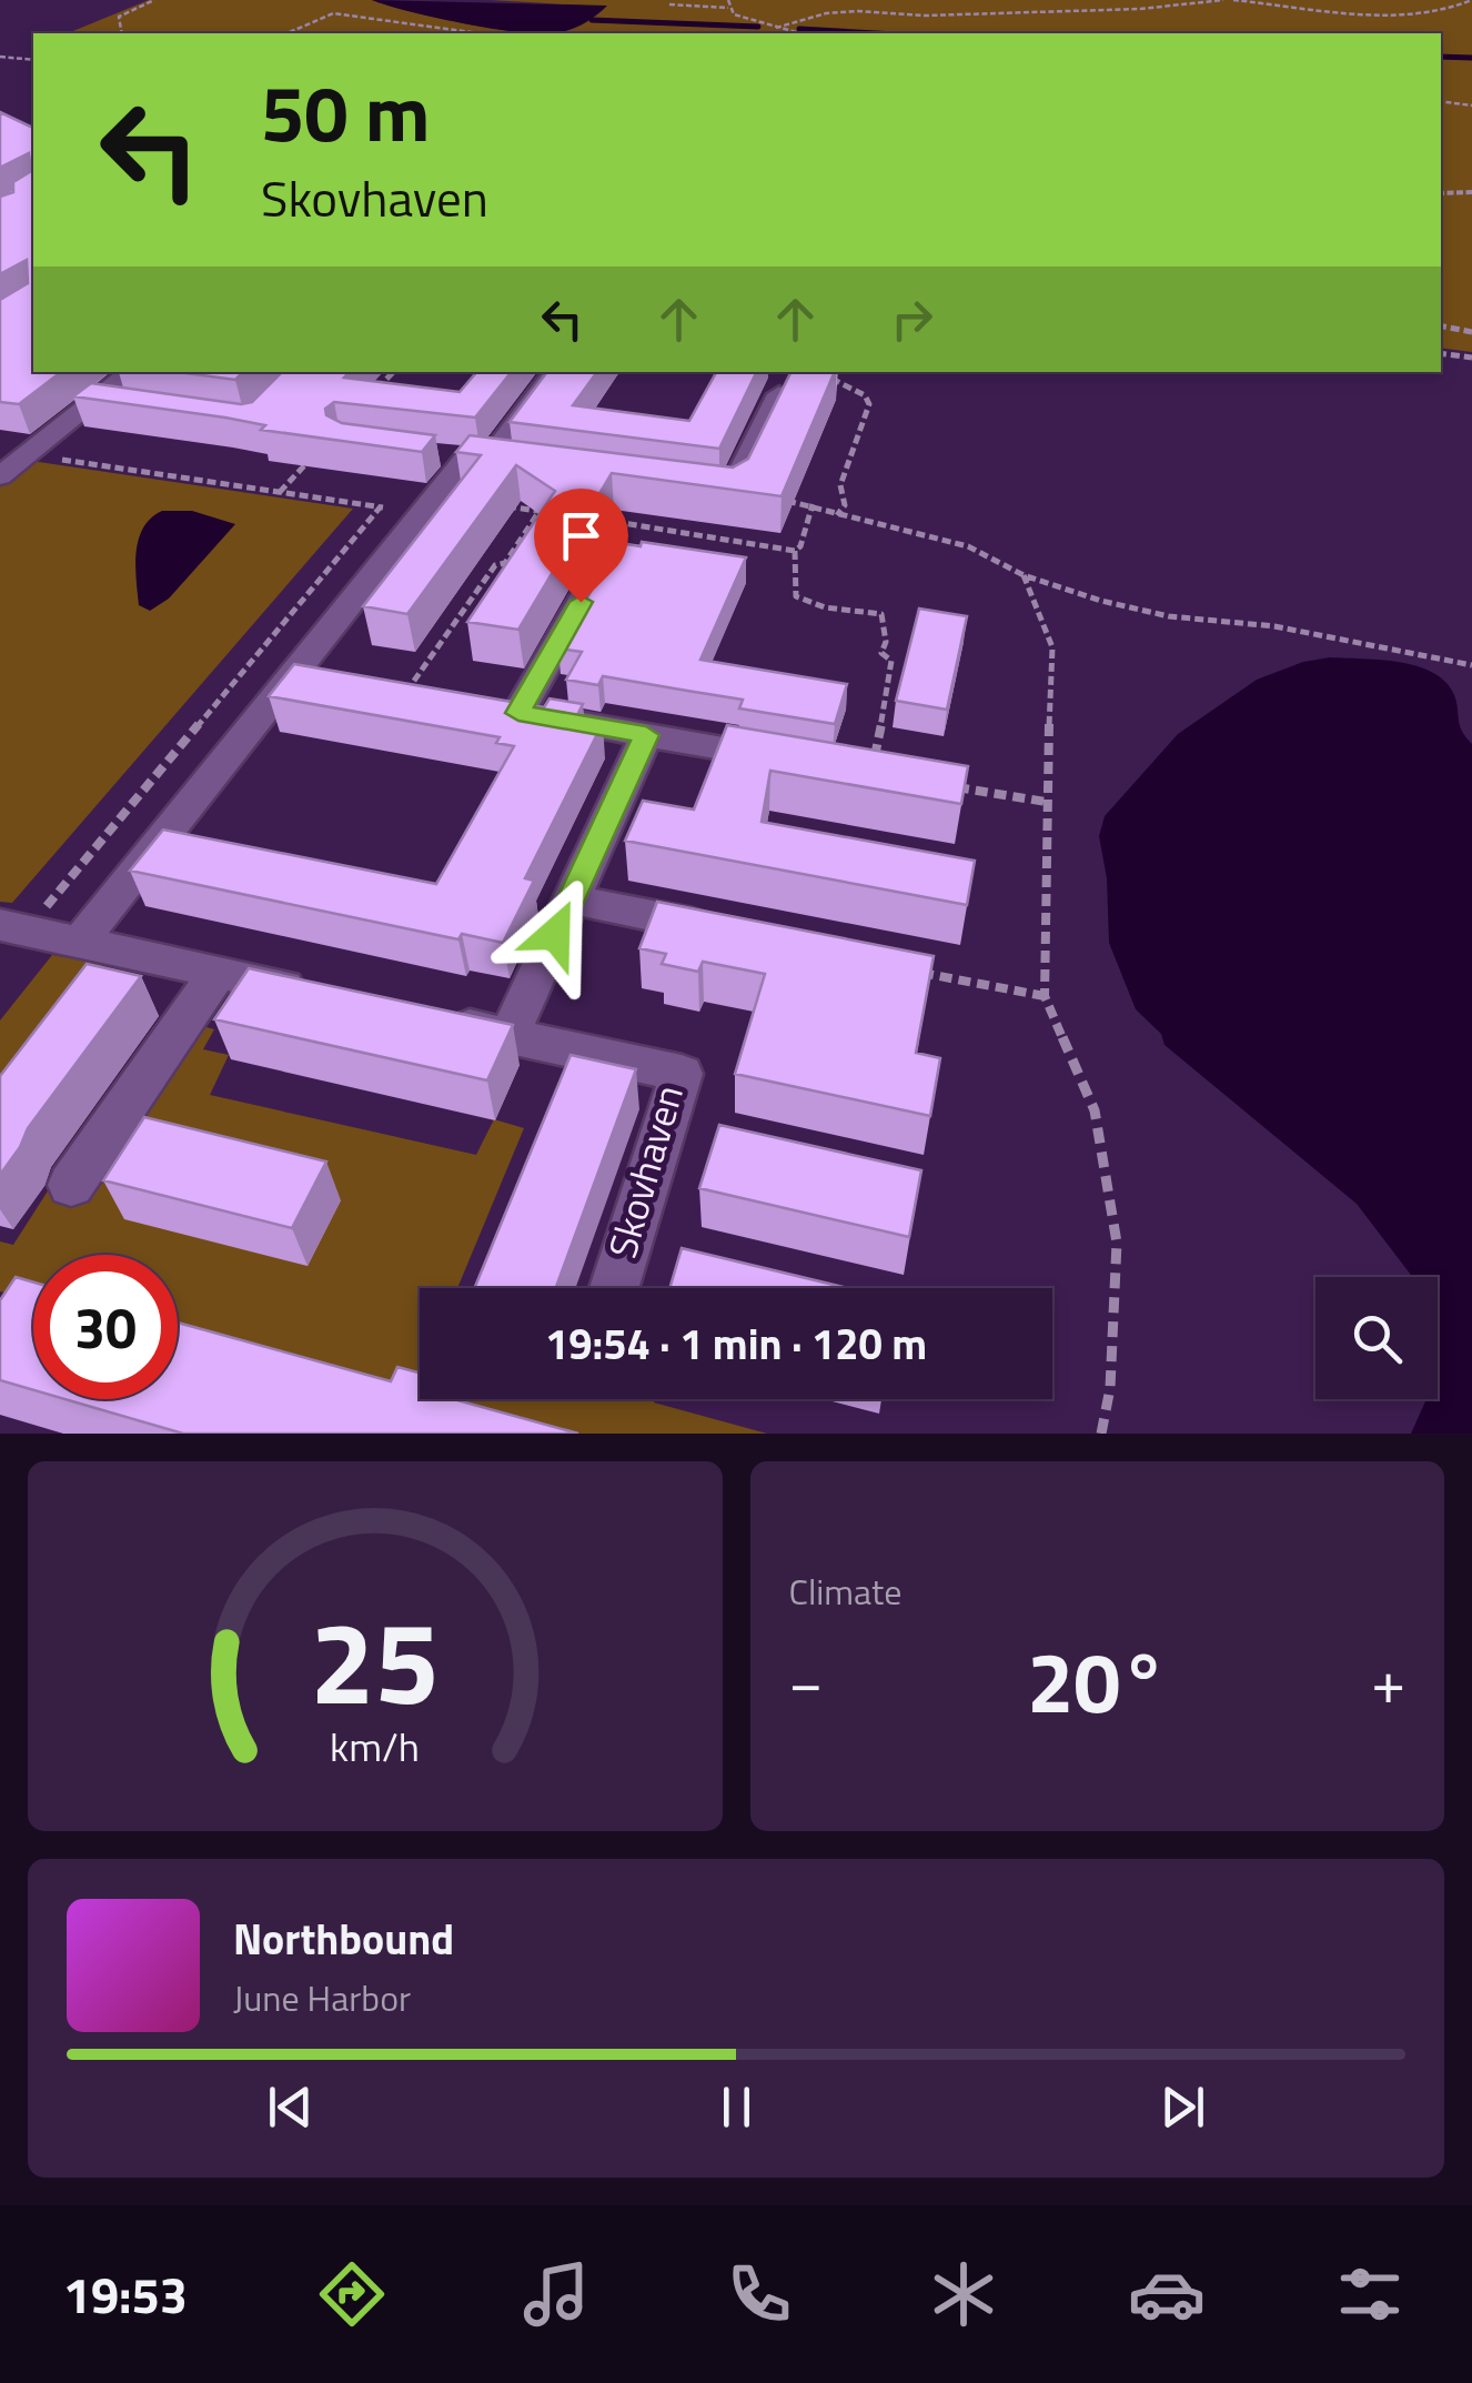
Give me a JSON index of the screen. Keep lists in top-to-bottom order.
{
  "streets": {
    "street": ["Skovhaven"]
  },
  "page": {
    "turn": ["50 m", "Skovhaven"],
    "limit": "30",
    "trip": "19:54 · 1 min · 120 m",
    "tile": "Climate",
    "heat": ["−", "20°", "+"],
    "song": ["Northbound", "June Harbor"],
    "tabs": "19:53",
    "gauge": ["25", "km/h"]
  }
}
